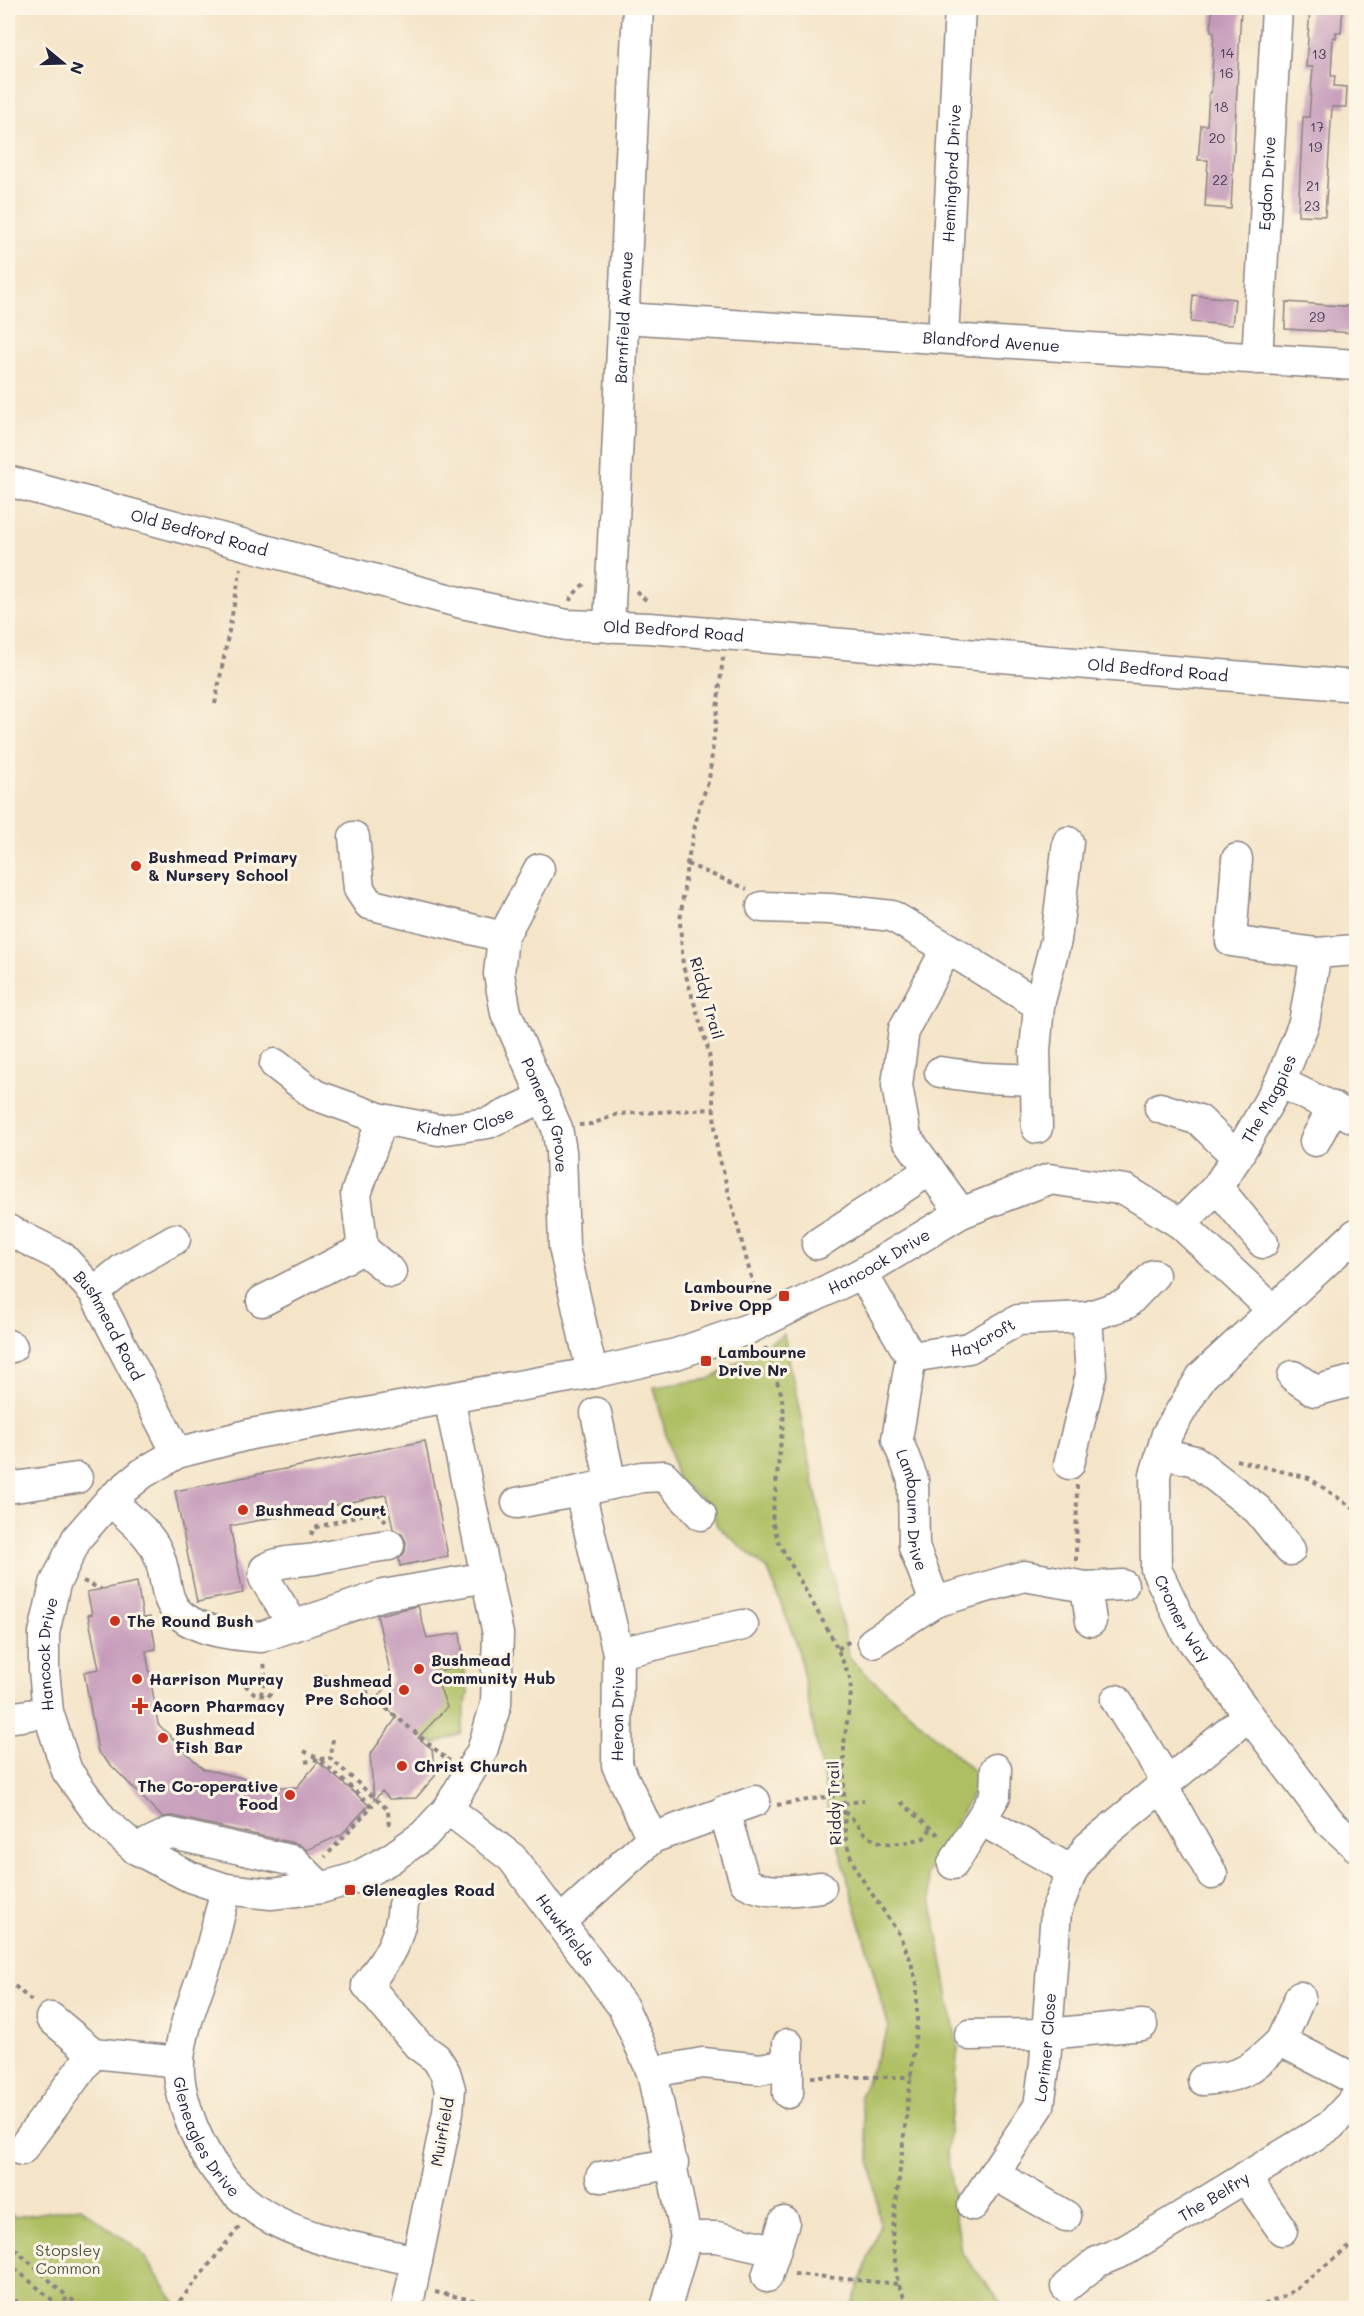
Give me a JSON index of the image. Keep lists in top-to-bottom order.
{
  "streets": {
    "street": [
      "Hemingford Drive",
      "Egdon Drive",
      "Barnfield Avenue",
      "Blandford Avenue",
      "Old Bedford Road",
      "The Magpies",
      "Kidner Close",
      "Pomeroy Grove",
      "Hancock Drive",
      "Bushmead Road",
      "Haycroft",
      "Lambourn Drive",
      "Cromer Way",
      "Heron Drive",
      "Hawkfields",
      "Lorimer Close",
      "Muirfield",
      "Gleneagles Drive",
      "The Belfry"
    ],
    "path": ["Riddy Trail"]
  },
  "crossings": [
    ["Hemingford Drive", "Blandford Avenue"],
    ["Egdon Drive", "Blandford Avenue"],
    ["Barnfield Avenue", "Blandford Avenue"],
    ["Barnfield Avenue", "Old Bedford Road"],
    ["The Magpies", "Hancock Drive"],
    ["Kidner Close", "Pomeroy Grove"],
    ["Pomeroy Grove", "Hancock Drive"],
    ["Hancock Drive", "Bushmead Road"],
    ["Hancock Drive", "Cromer Way"],
    ["Hancock Drive", "Hawkfields"],
    ["Hancock Drive", "Gleneagles Drive"],
    ["Haycroft", "Lambourn Drive"],
    ["Cromer Way", "Lorimer Close"],
    ["Muirfield", "Gleneagles Drive"]
  ],
  "parks": ["Stopsley Common"],
  "places": {
    "other": [
      "Bushmead Primary & Nursery School",
      "Bushmead Court",
      "The Round Bush",
      "Bushmead Community Hub",
      "Harrison Murray",
      "Bushmead Pre School",
      "Bushmead Fish Bar",
      "Christ Church",
      "The Co-operative Food"
    ],
    "transit": ["Lambourne Drive Opp", "Lambourne Drive Nr", "Gleneagles Road"],
    "health": ["Acorn Pharmacy"]
  },
  "house_numbers": [
    "14",
    "13",
    "16",
    "18",
    "17",
    "20",
    "19",
    "22",
    "21",
    "23",
    "29"
  ],
  "north": "right"
}
